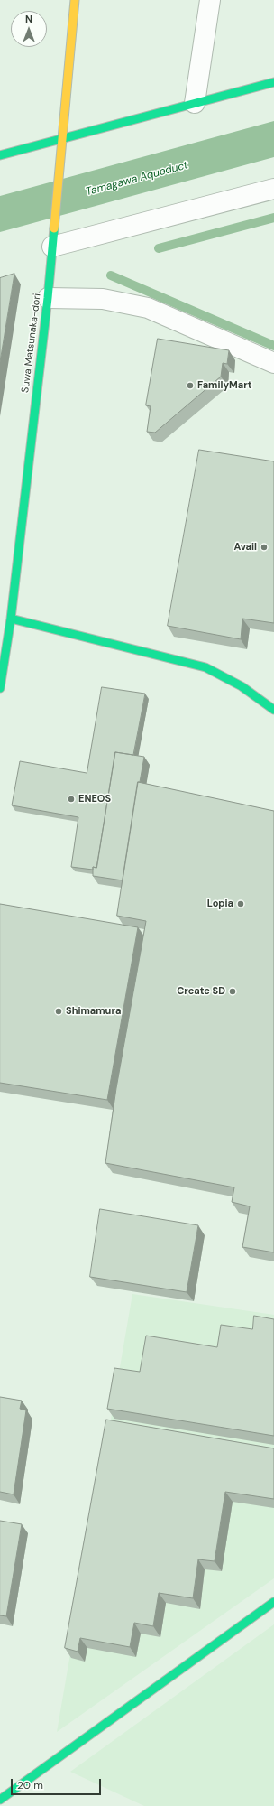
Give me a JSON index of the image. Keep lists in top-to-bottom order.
{
  "streets": {
    "street": ["Suwa Matsunaka-dori"]
  },
  "water": ["Tamagawa Aqueduct"],
  "places": [
    "FamilyMart",
    "Avail",
    "ENEOS",
    "Lopia",
    "Create SD",
    "Shimamura"
  ],
  "scale_bar": "20 m",
  "north": "top"
}
